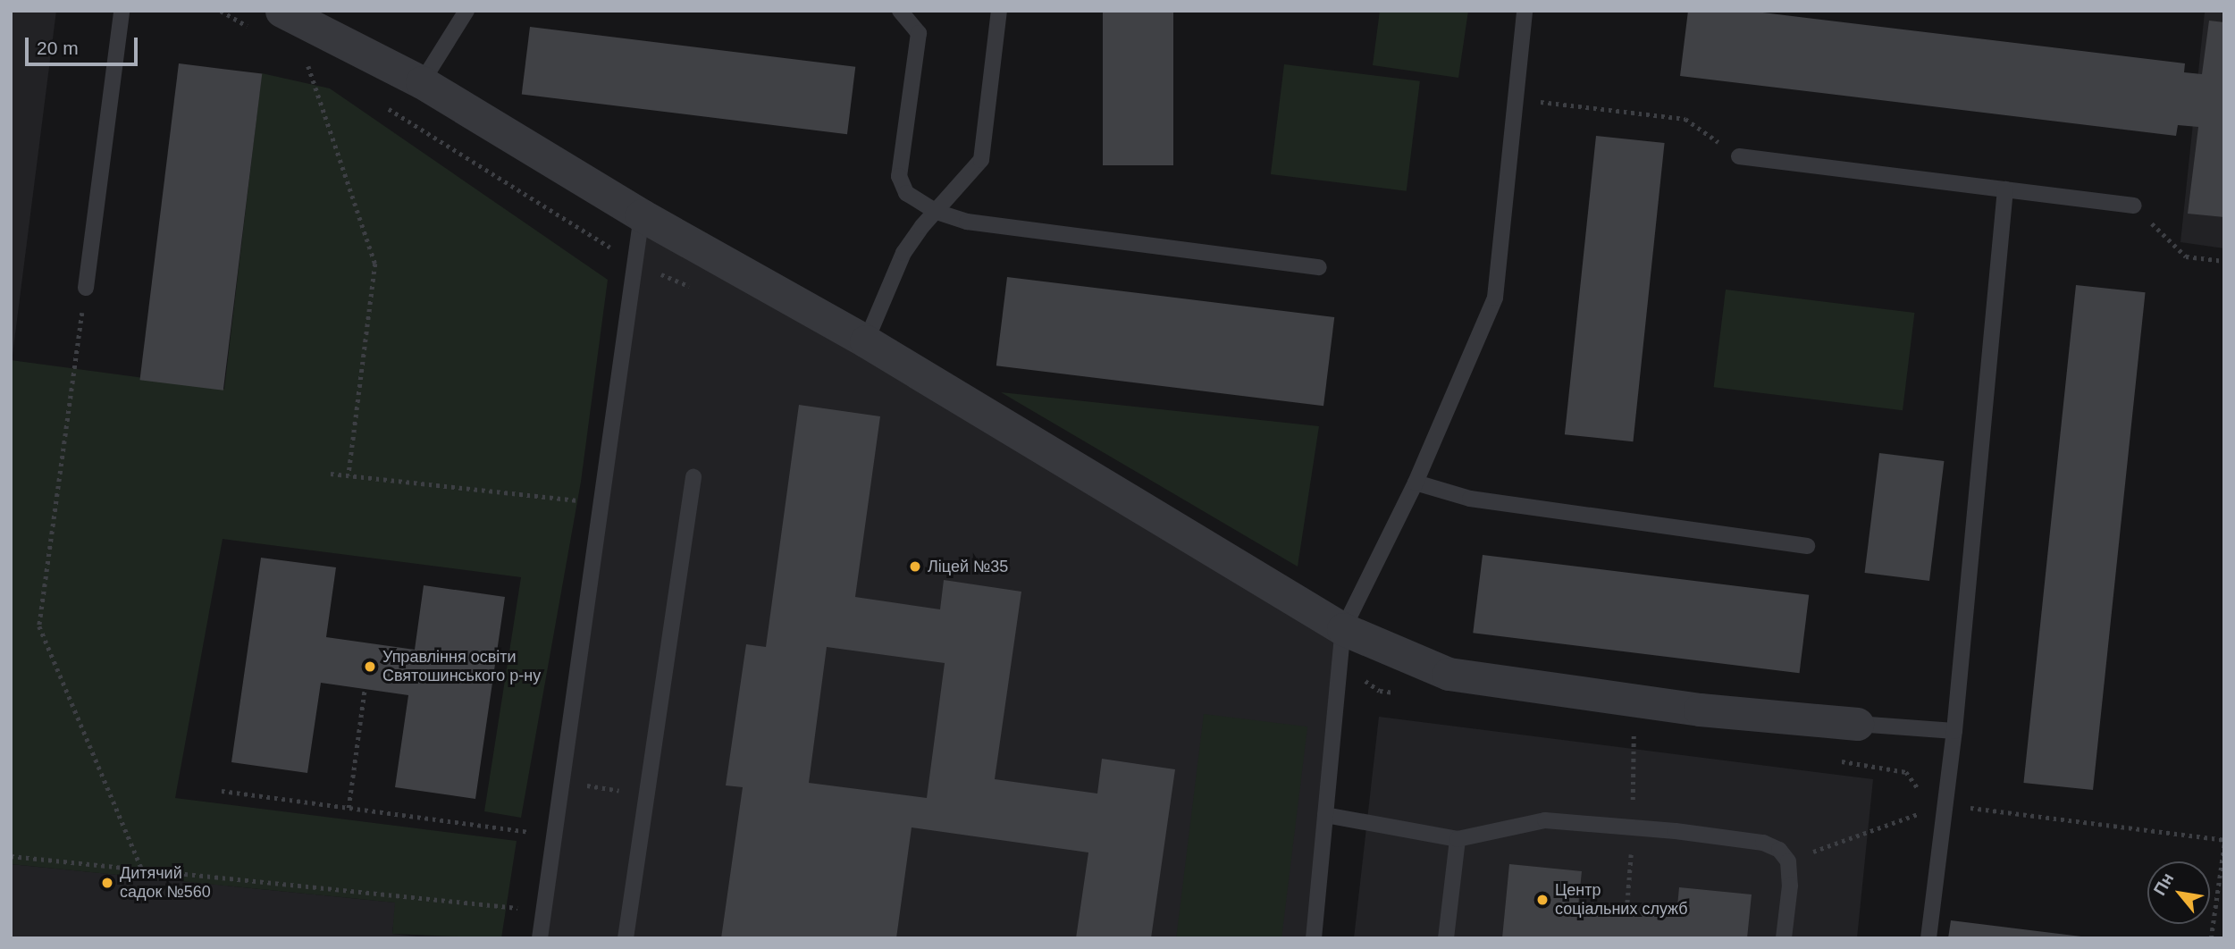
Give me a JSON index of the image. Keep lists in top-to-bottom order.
{
  "places": [
    "Ліцей №35",
    "Управління освіти Святошинського р-ну",
    "Дитячий садок №560",
    "Центр соціальних служб"
  ],
  "scale_bar": "20 m",
  "north": "top left"
}
